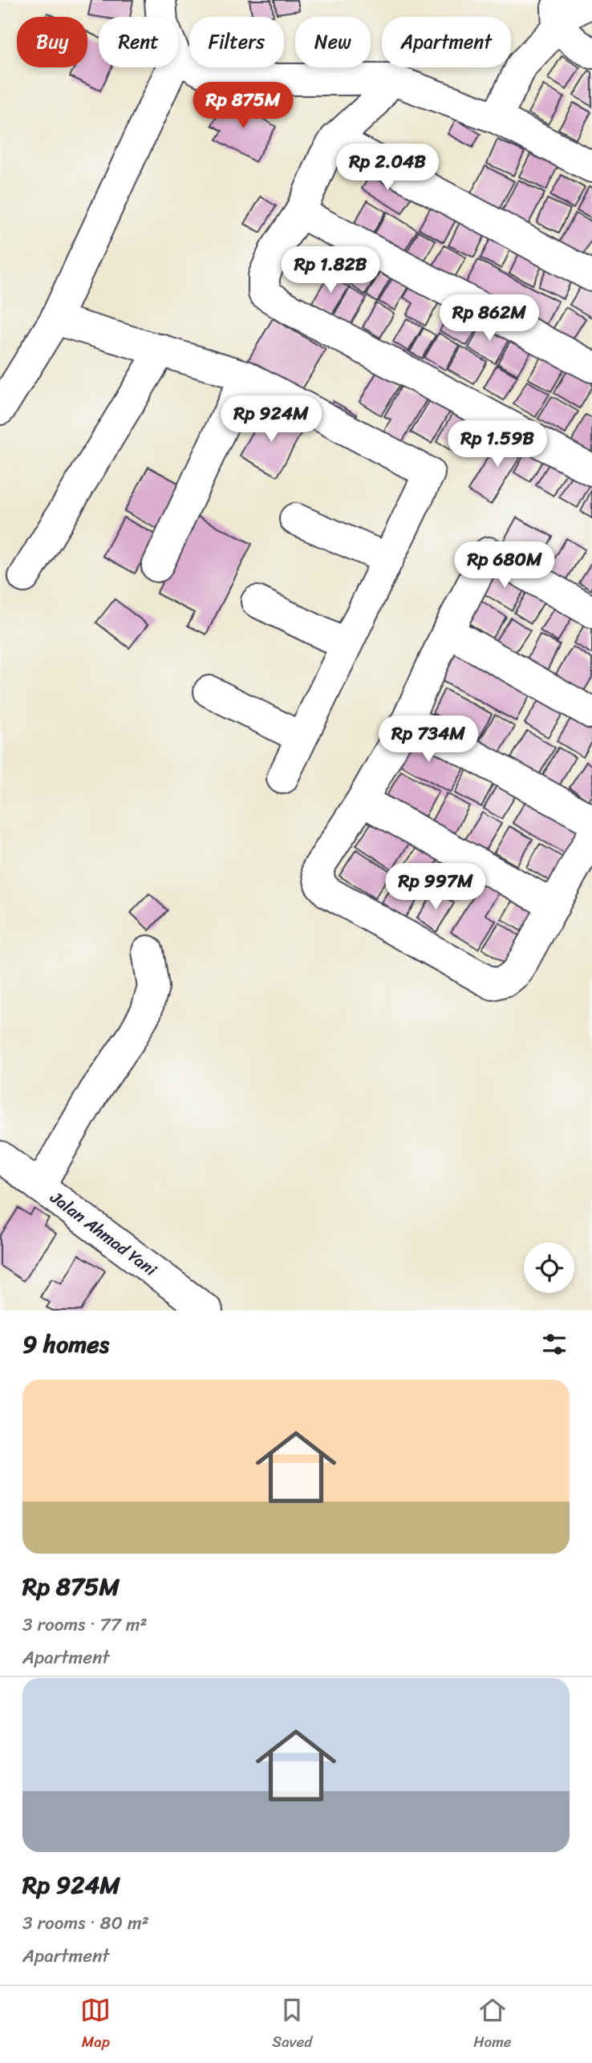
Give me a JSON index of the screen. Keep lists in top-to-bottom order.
{
  "streets": {
    "street": ["Jalan Ahmad Yani"]
  },
  "page": {
    "chip": [
      "Buy",
      "Rent",
      "Filters",
      "New",
      "Apartment"
    ],
    "price": [
      "Rp 875M",
      "Rp 2.04B",
      "Rp 1.82B",
      "Rp 862M",
      "Rp 924M",
      "Rp 1.59B",
      "Rp 680M",
      "Rp 734M",
      "Rp 997M"
    ],
    "heading": "9 homes",
    "list": [
      {
        "name": "Rp 875M",
        "note": "3 rooms · 77 m² · Apartment"
      },
      {
        "name": "Rp 924M",
        "note": "3 rooms · 80 m² · Apartment"
      }
    ],
    "tabs": ["Map", "Saved", "Home"]
  }
}
